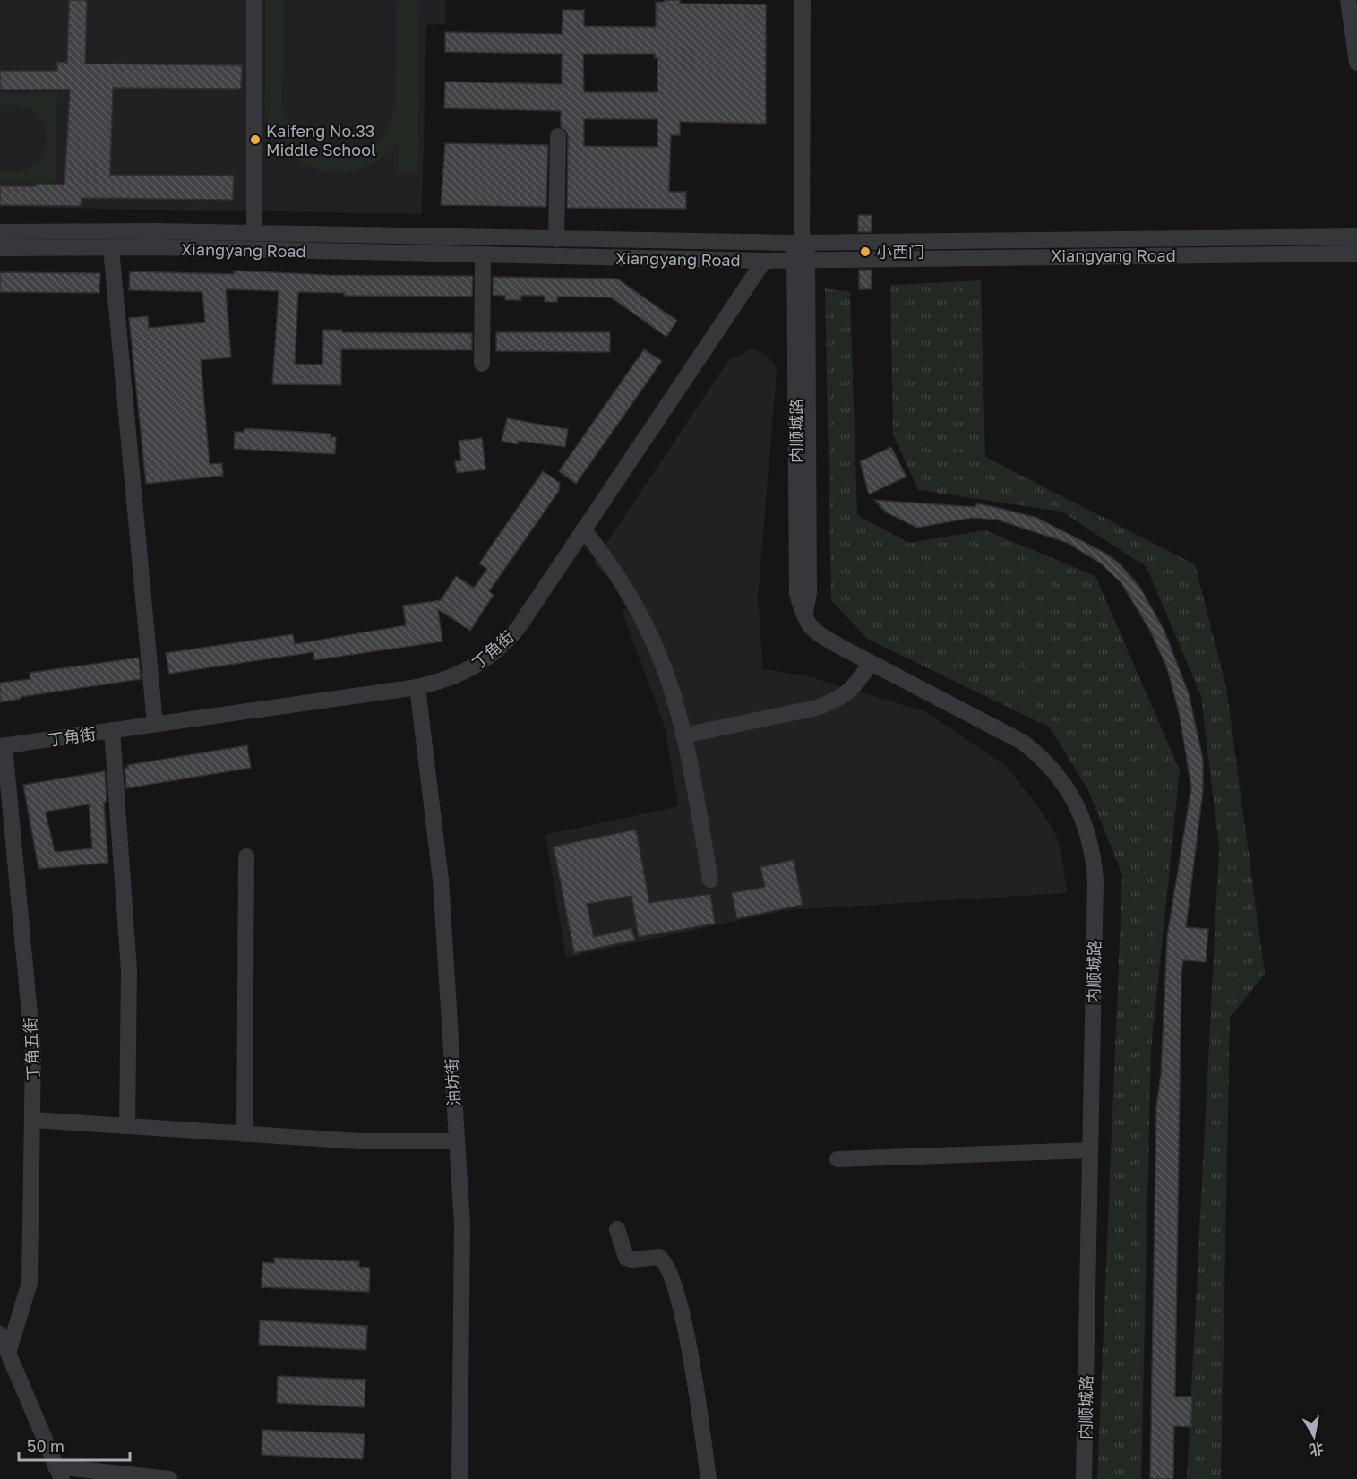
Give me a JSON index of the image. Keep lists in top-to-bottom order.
{
  "streets": {
    "street": [
      "Xiangyang Road",
      "内顺城路",
      "丁角街",
      "丁角五街",
      "油坊街"
    ]
  },
  "crossings": [
    ["Xiangyang Road", "内顺城路"],
    ["Xiangyang Road", "丁角街"],
    ["丁角街", "丁角五街"],
    ["丁角街", "油坊街"]
  ],
  "places": ["Kaifeng No.33 Middle School", "小西门"],
  "scale_bar": "50 m",
  "north": "bottom"
}
